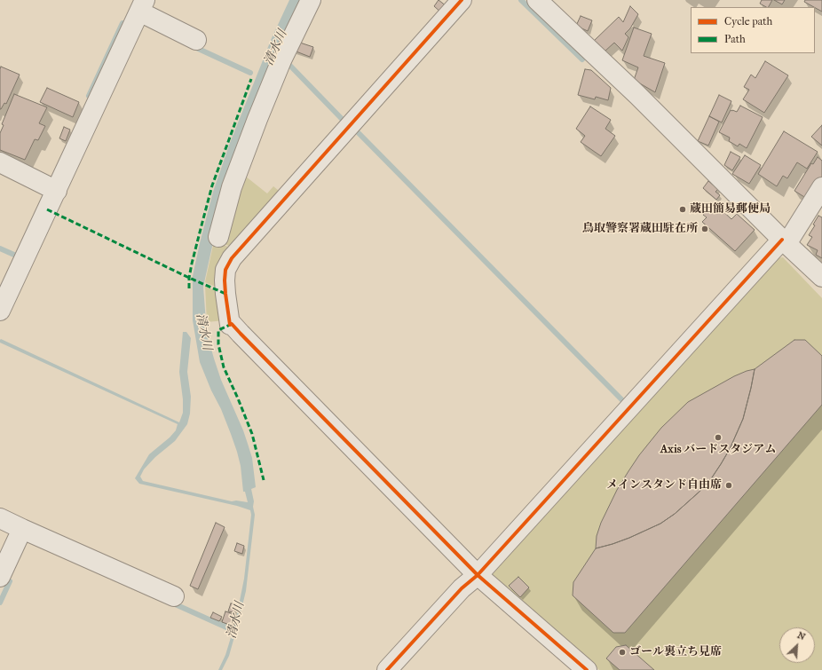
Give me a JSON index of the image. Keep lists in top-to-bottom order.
{
  "water": ["清水川"],
  "places": [
    "蔵田簡易郵便局",
    "鳥取警察署蔵田駐在所",
    "Axis バードスタジアム",
    "メインスタンド自由席",
    "ゴール裏立ち見席"
  ],
  "legend": ["Cycle path", "Path"],
  "north": "top right"
}
